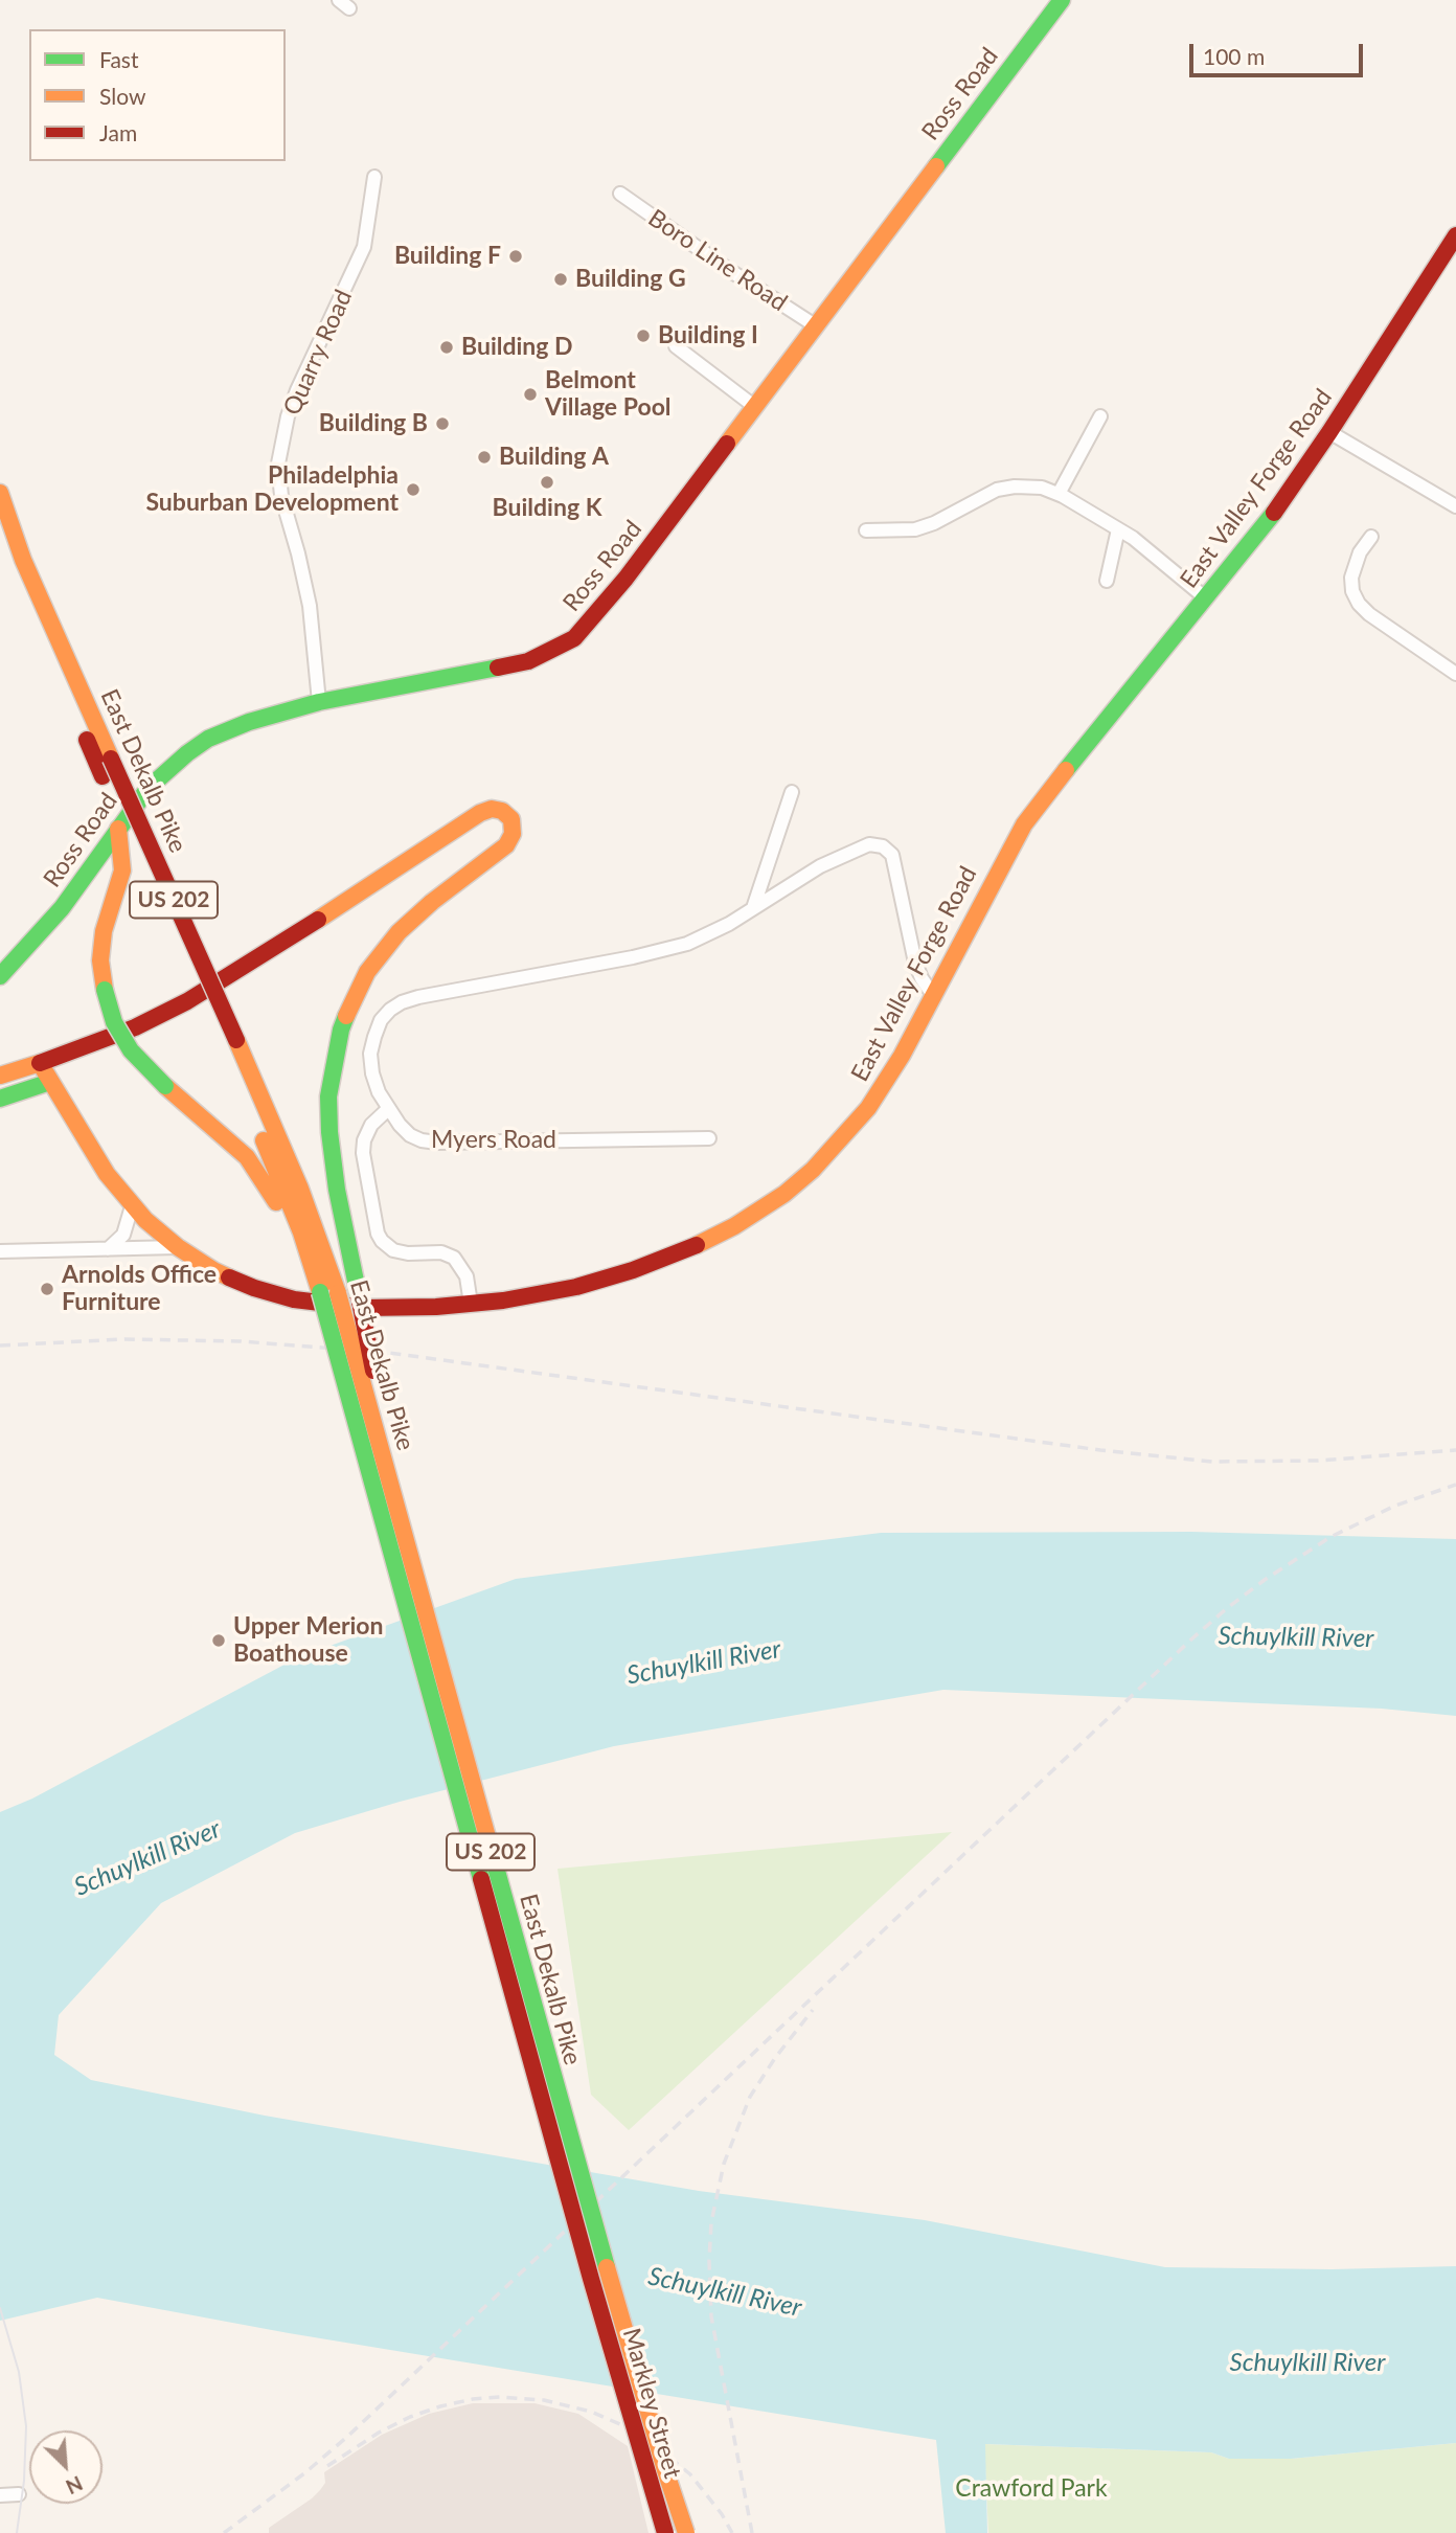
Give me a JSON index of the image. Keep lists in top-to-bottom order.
{
  "streets": {
    "main road": [
      "Ross Road",
      "East Valley Forge Road",
      "East Dekalb Pike",
      "US 202",
      "Markley Street"
    ],
    "street": ["Boro Line Road", "Quarry Road", "Myers Road"]
  },
  "crossings": [
    ["Ross Road", "Boro Line Road"],
    ["Ross Road", "Quarry Road"],
    ["East Dekalb Pike", "Markley Street"]
  ],
  "water": ["Schuylkill River"],
  "parks": ["Crawford Park"],
  "places": [
    "Building F",
    "Building G",
    "Building I",
    "Building D",
    "Belmont Village Pool",
    "Building B",
    "Building A",
    "Building K",
    "Philadelphia Suburban Development",
    "Arnolds Office Furniture",
    "Upper Merion Boathouse"
  ],
  "legend": ["Fast", "Slow", "Jam"],
  "scale_bar": "100 m",
  "north": "bottom right"
}
